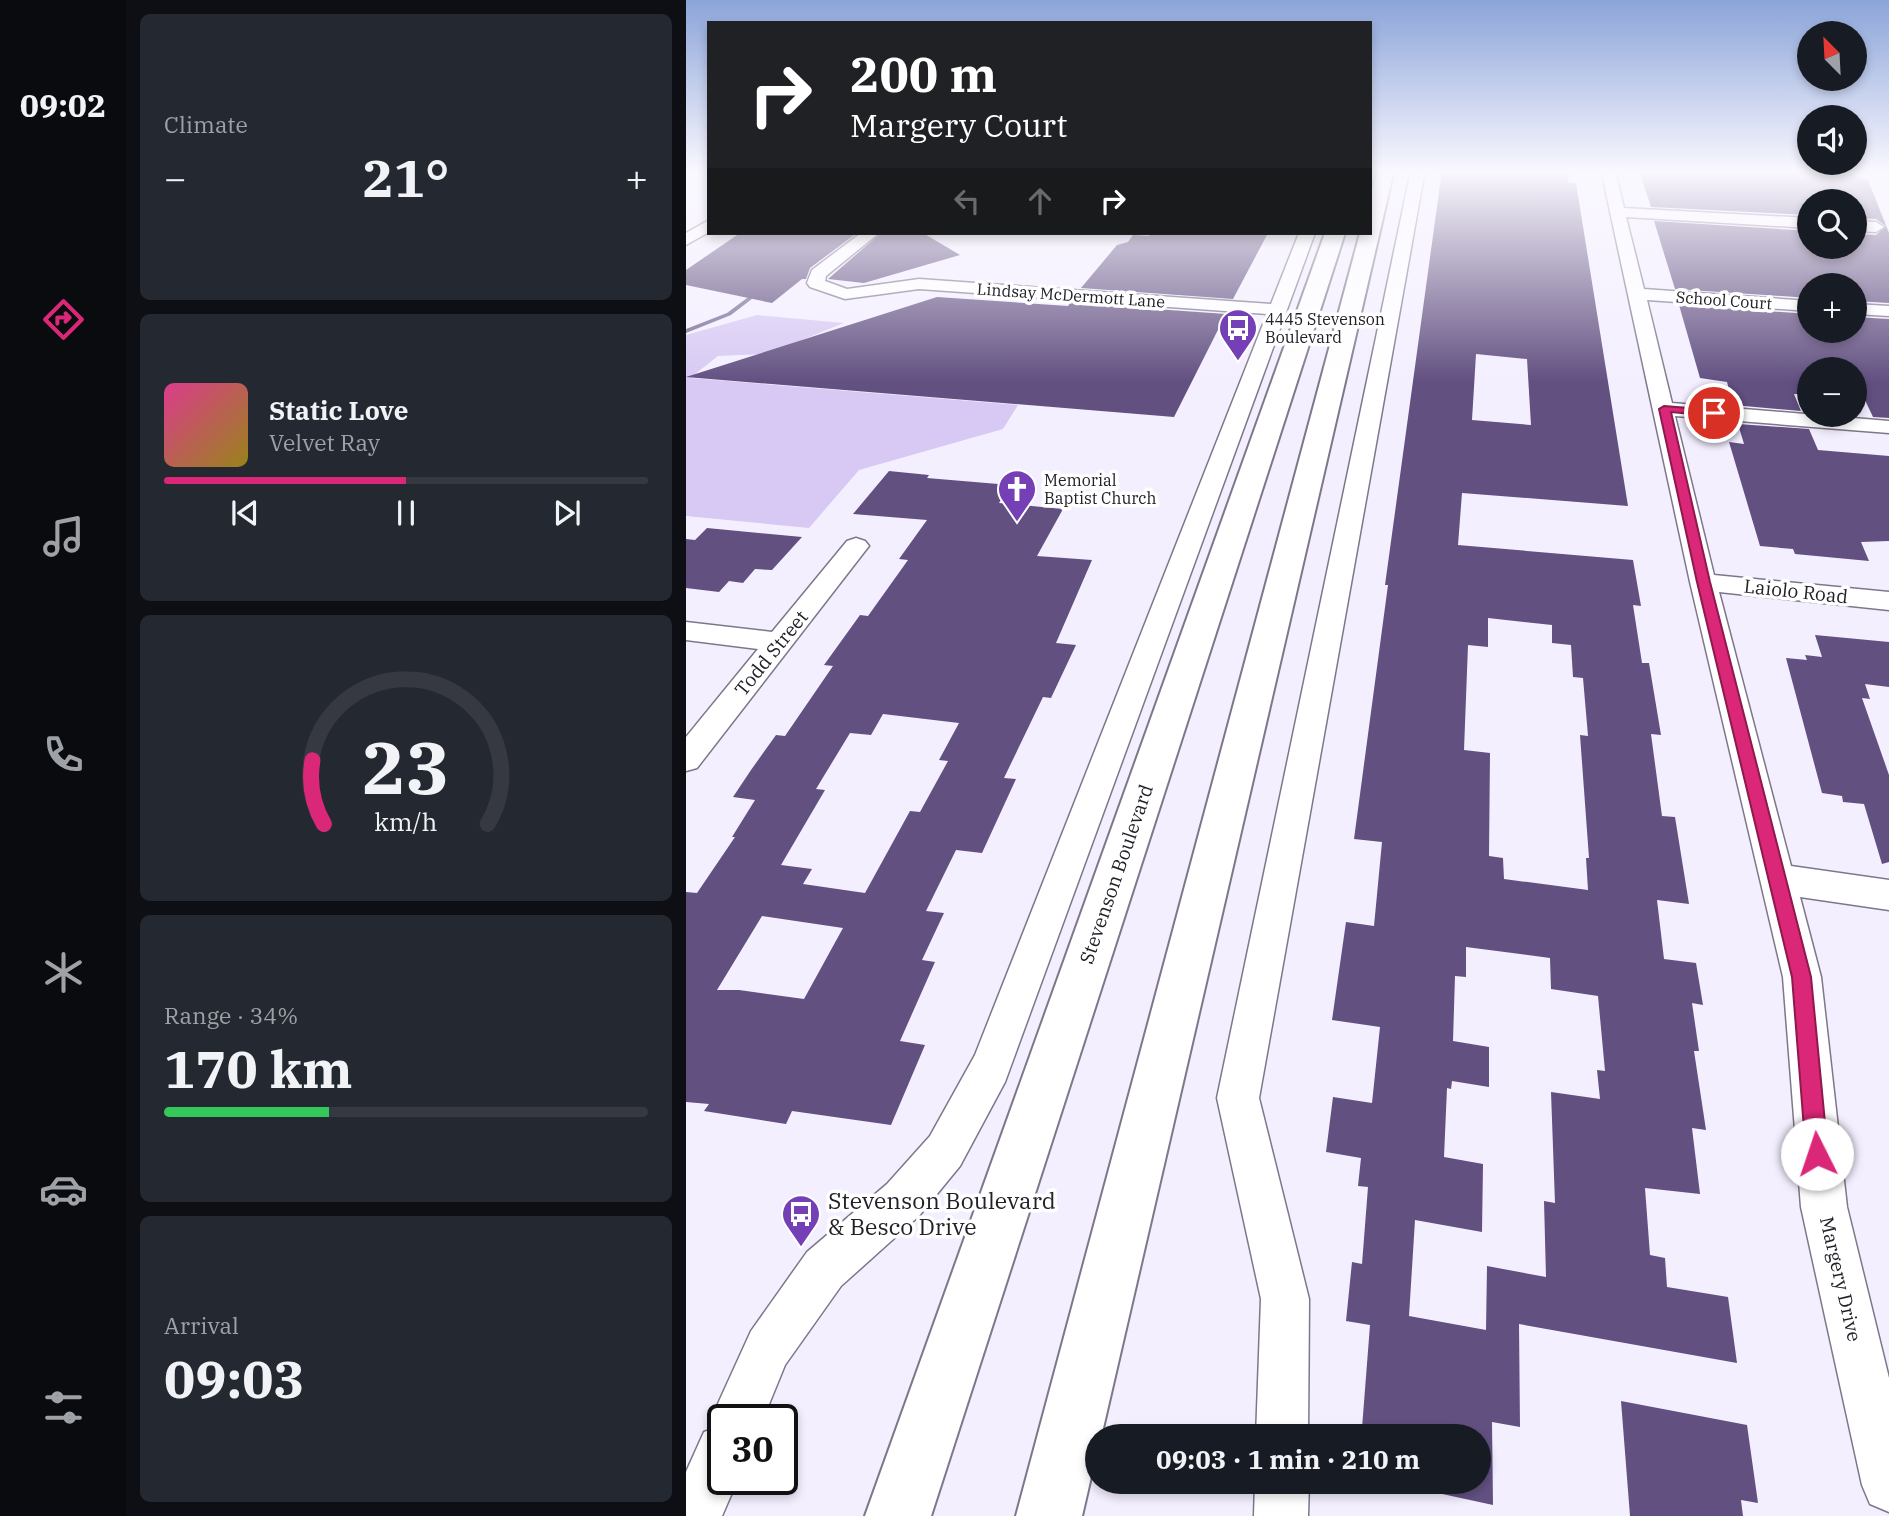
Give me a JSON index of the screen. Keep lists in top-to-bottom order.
{
  "streets": {
    "main road": ["Stevenson Boulevard"],
    "street": [
      "Lindsay McDermott Lane",
      "School Court",
      "Laiolo Road",
      "Todd Street",
      "Margery Drive"
    ]
  },
  "crossings": [
    ["School Court", "Margery Drive"],
    ["Laiolo Road", "Margery Drive"]
  ],
  "places": {
    "bus stop": ["4445 Stevenson Boulevard", "Stevenson Boulevard & Besco Drive"],
    "church": ["Memorial Baptist Church"]
  },
  "north": "top left",
  "page": {
    "tabs": "09:02",
    "tile": [
      "Climate",
      ["Range · 34%", "170 km"],
      ["Arrival", "09:03"]
    ],
    "map_buttons": ["+", "−"],
    "turn": ["200 m", "Margery Court"],
    "heat": ["−", "21°", "+"],
    "song": ["Static Love", "Velvet Ray"],
    "limit": "30",
    "trip": "09:03 · 1 min · 210 m",
    "gauge": ["23", "km/h"]
  }
}
